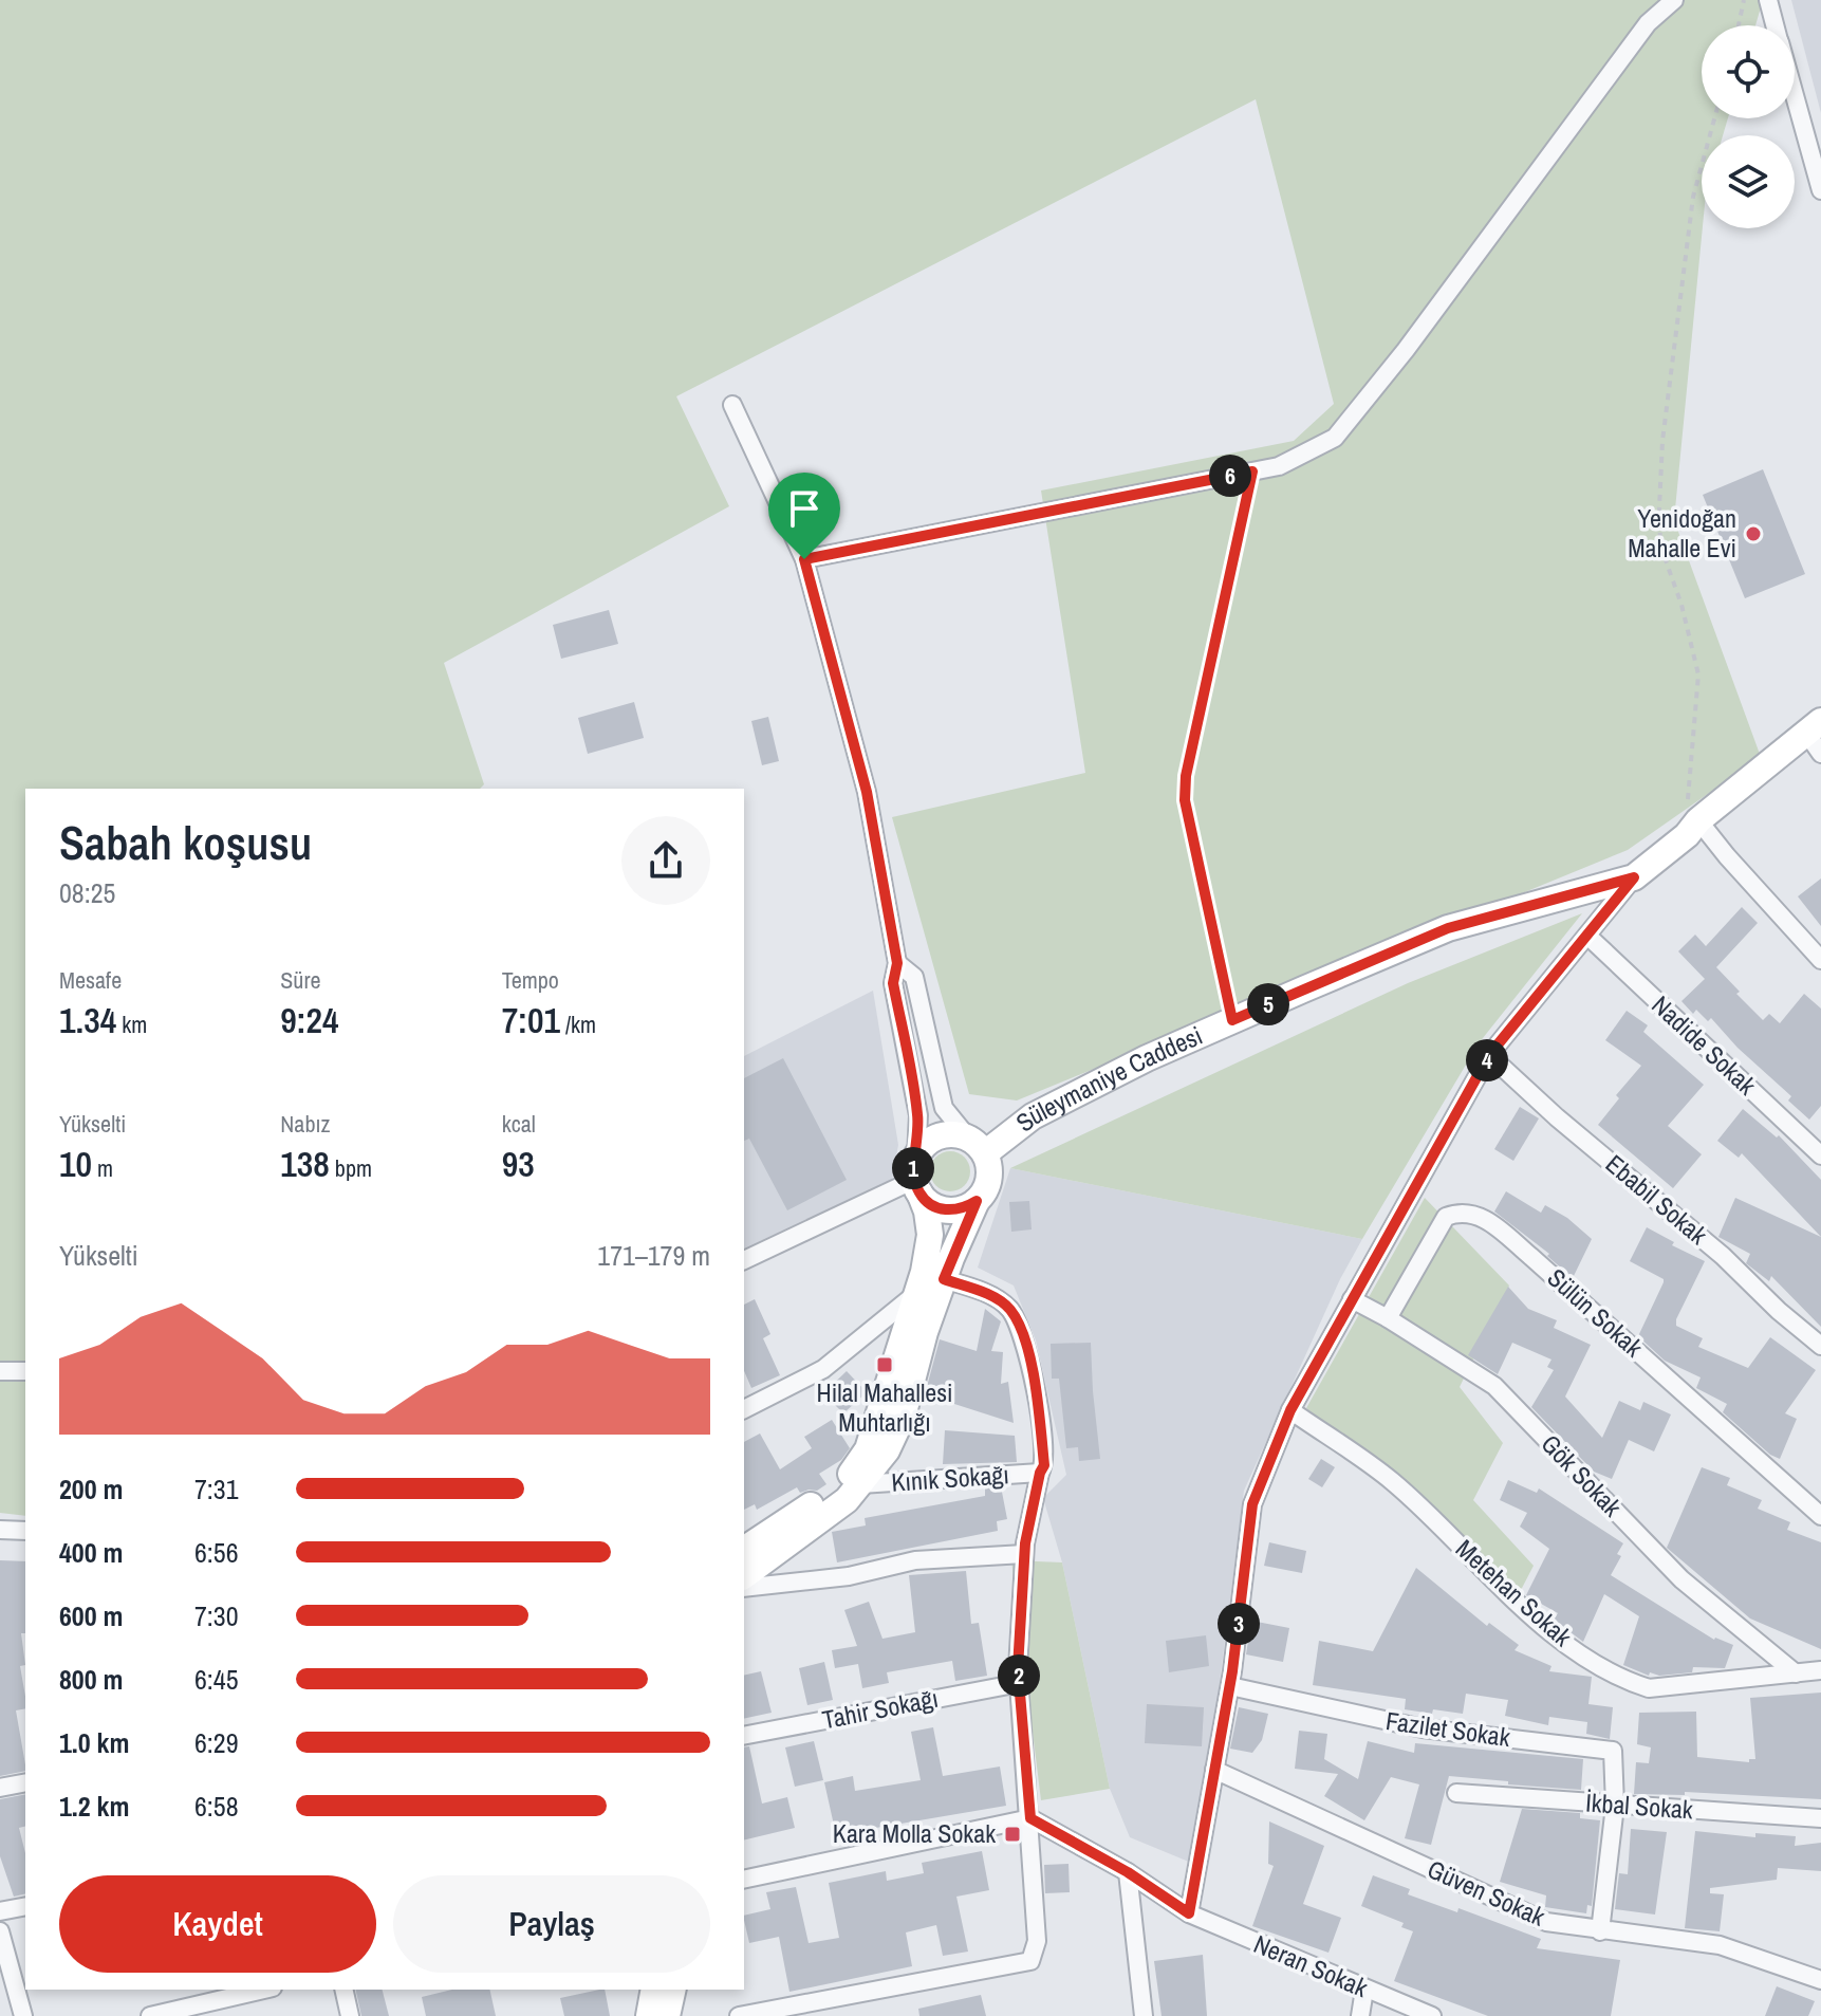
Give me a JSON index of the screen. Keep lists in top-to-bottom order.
{
  "streets": {
    "street": [
      "Nadide Sokak",
      "Süleymaniye Caddesi",
      "Ebabil Sokak",
      "Sülün Sokak",
      "Gök Sokak",
      "Kınık Sokağı",
      "Metehan Sokak",
      "Tahir Sokağı",
      "Fazilet Sokak",
      "İkbal Sokak",
      "Güven Sokak",
      "Neran Sokak"
    ]
  },
  "crossings": [
    ["Sülün Sokak", "Gök Sokak"],
    ["Gök Sokak", "Metehan Sokak"],
    ["Fazilet Sokak", "İkbal Sokak"]
  ],
  "places": {
    "other": ["Yenidoğan Mahalle Evi"],
    "transit": ["Hilal Mahallesi Muhtarlığı", "Kara Molla Sokak"]
  },
  "page": {
    "pins": [
      "6",
      "5",
      "4",
      "1",
      "3",
      "2"
    ],
    "heading": ["Sabah koşusu", "08:25"],
    "stats": [
      ["Mesafe", "1.34 km"],
      ["Süre", "9:24"],
      ["Tempo", "7:01 /km"],
      ["Yükselti", "10 m"],
      ["Nabız", "138 bpm"],
      ["kcal", "93"]
    ],
    "chart": ["Yükselti", "171–179 m"],
    "list": [
      {
        "name": "200 m",
        "note": "7:31"
      },
      {
        "name": "400 m",
        "note": "6:56"
      },
      {
        "name": "600 m",
        "note": "7:30"
      },
      {
        "name": "800 m",
        "note": "6:45"
      },
      {
        "name": "1.0 km",
        "note": "6:29"
      },
      {
        "name": "1.2 km",
        "note": "6:58"
      }
    ],
    "buttons": ["Kaydet", "Paylaş"]
  }
}
